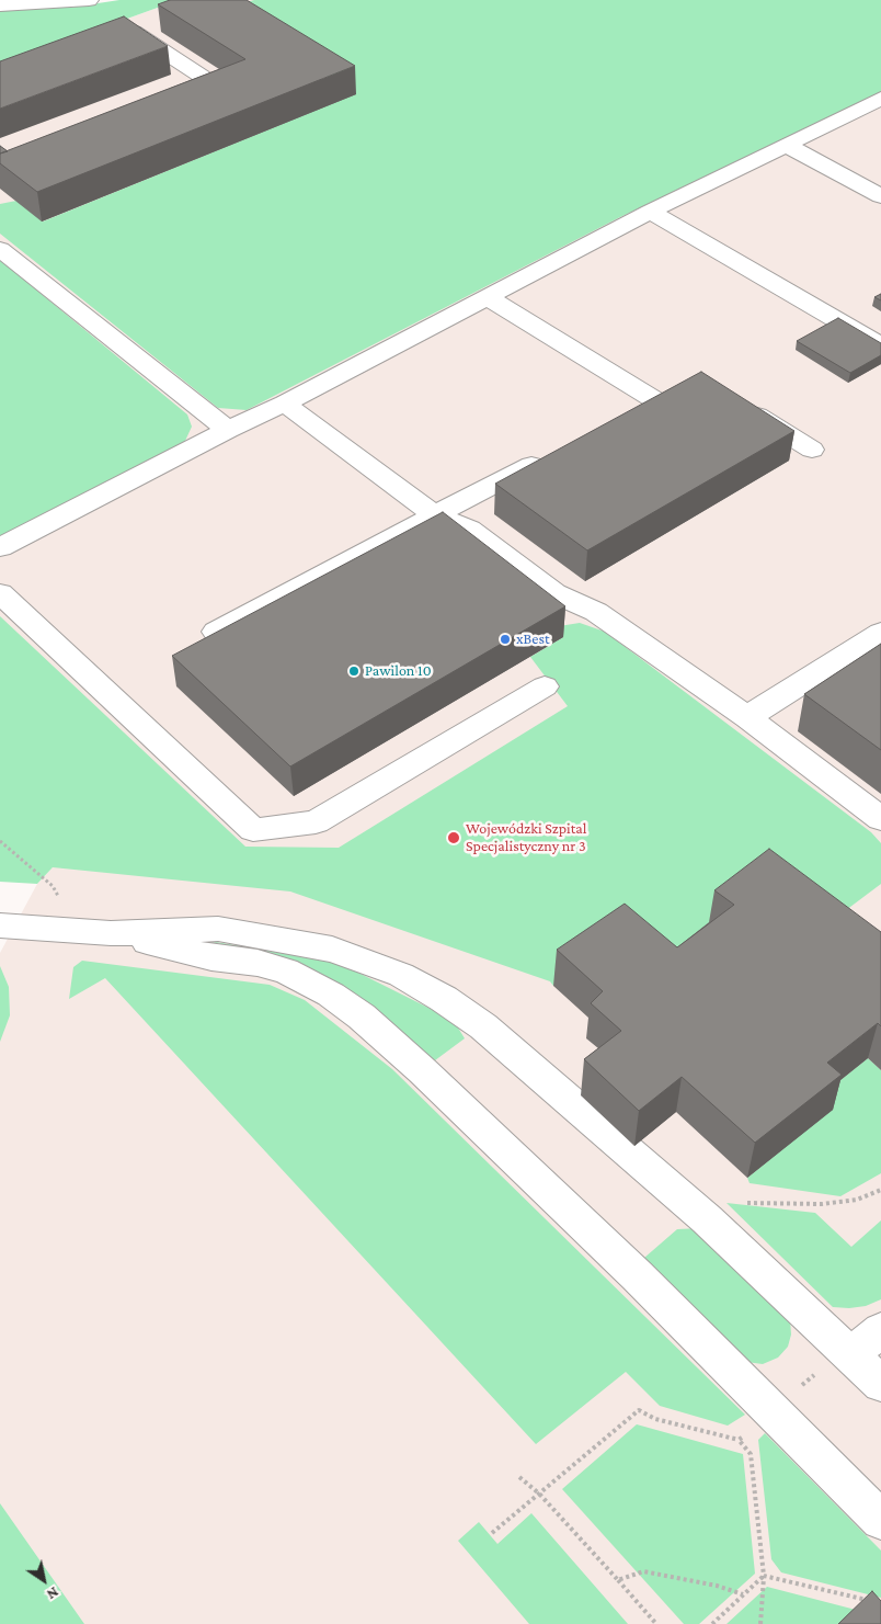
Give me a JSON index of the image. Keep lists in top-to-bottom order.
{
  "places": ["xBest", "Pawilon 10", "Wojewódzki Szpital Specjalistyczny nr 3"],
  "north": "bottom right"
}
